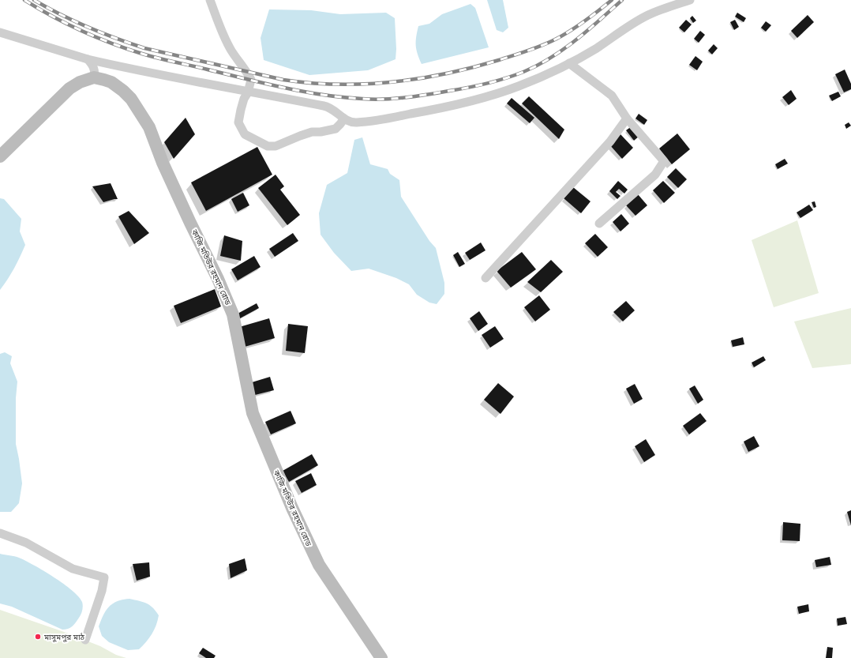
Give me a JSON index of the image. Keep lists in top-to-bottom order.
{
  "streets": {
    "main road": ["কাজি মতিউর রহমান রোড"]
  },
  "places": ["মাসুমপুর মাঠ"]
}
